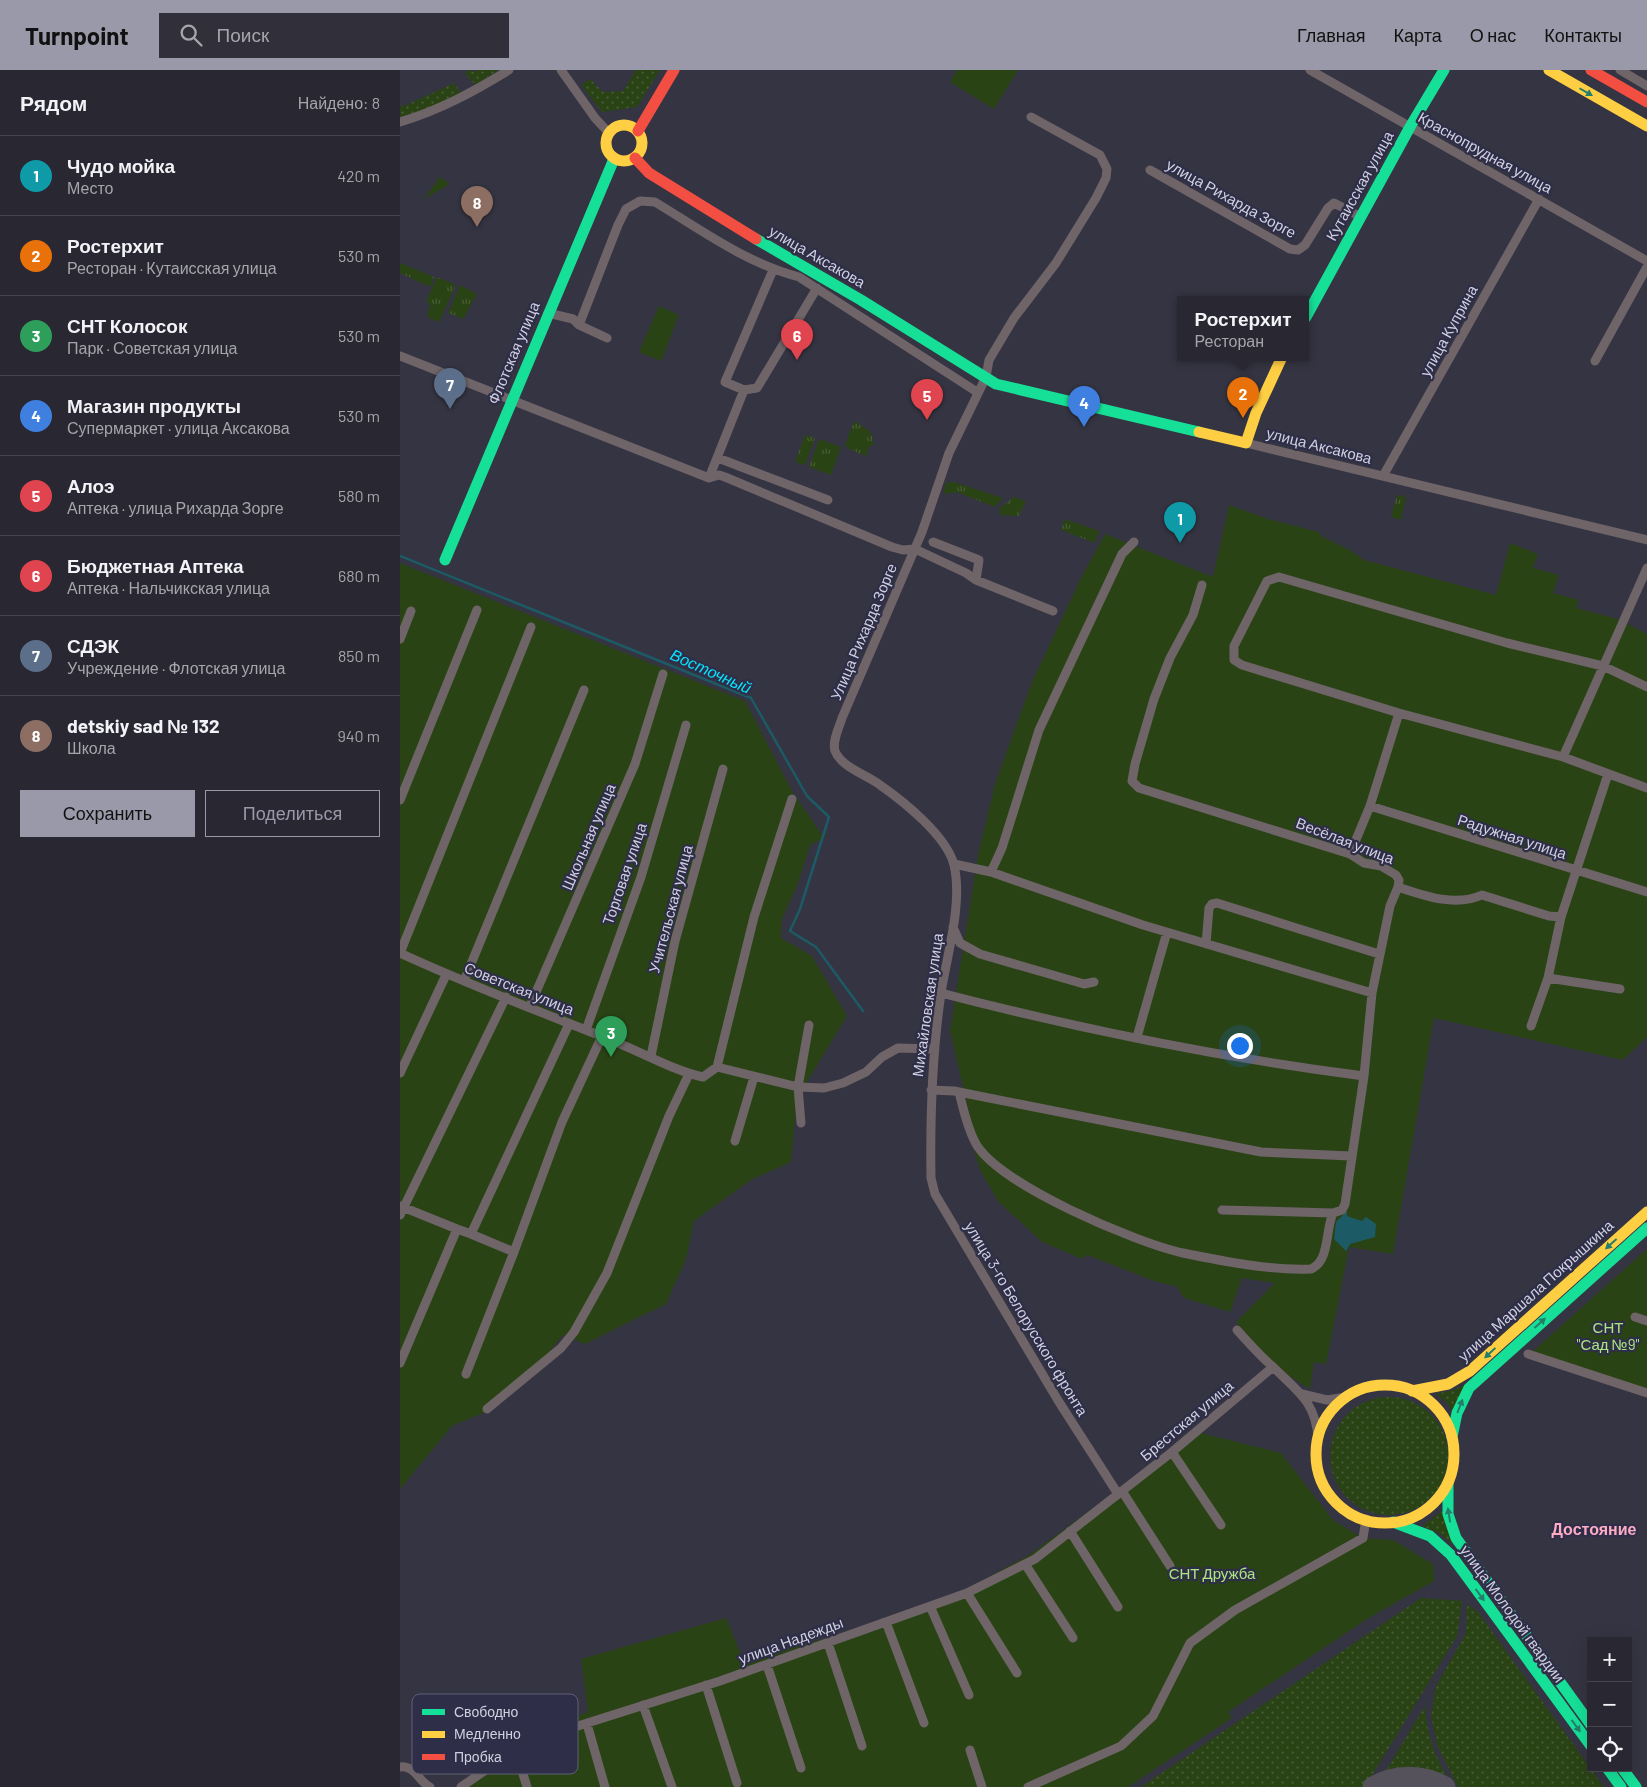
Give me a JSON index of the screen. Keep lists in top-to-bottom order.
{
  "streets": {
    "main road": [
      "Кутаисская улица",
      "улица Аксакова",
      "Флотская улица",
      "улица Маршала Покрышкина",
      "улица Молодой гвардии"
    ],
    "street": [
      "Краснопрудная улица",
      "улица Рихарда Зорге",
      "улица Куприна",
      "Улица Рихарда Зорге",
      "Школьная улица",
      "Радужная улица",
      "Весёлая улица",
      "Торговая улица",
      "Учительская улица",
      "Советская улица",
      "Михайловская улица",
      "улица 3-го Белорусского фронта",
      "Брестская улица",
      "улица Надежды"
    ]
  },
  "crossings": [
    ["Краснопрудная улица", "Кутаисская улица"],
    ["Краснопрудная улица", "улица Куприна"],
    ["Кутаисская улица", "улица Рихарда Зорге"],
    ["улица Аксакова", "улица Куприна"],
    ["улица Аксакова", "Флотская улица"],
    ["Улица Рихарда Зорге", "Михайловская улица"],
    ["Школьная улица", "Советская улица"],
    ["Торговая улица", "Советская улица"],
    ["Учительская улица", "Советская улица"],
    ["Михайловская улица", "улица 3-го Белорусского фронта"],
    ["улица Маршала Покрышкина", "улица Молодой гвардии"],
    ["улица 3-го Белорусского фронта", "Брестская улица"],
    ["улица 3-го Белорусского фронта", "улица Надежды"],
    ["Брестская улица", "улица Надежды"]
  ],
  "districts": ["Достояние"],
  "water": ["Восточный"],
  "parks": ["СНТ \"Сад №9\"", "СНТ Дружба"],
  "legend": ["Свободно", "Медленно", "Пробка"],
  "page": {
    "header": "Turnpoint",
    "search": "Поиск",
    "nav": [
      "Главная",
      "Карта",
      "О нас",
      "Контакты"
    ],
    "heading": ["Рядом", "Найдено: 8"],
    "list": [
      {
        "mark": "1",
        "name": "Чудо мойка",
        "note": "Место",
        "value": "420 m"
      },
      {
        "mark": "2",
        "name": "Ростерхит",
        "note": "Ресторан · Кутаисская улица",
        "value": "530 m"
      },
      {
        "mark": "3",
        "name": "СНТ Колосок",
        "note": "Парк · Советская улица",
        "value": "530 m"
      },
      {
        "mark": "4",
        "name": "Магазин продукты",
        "note": "Супермаркет · улица Аксакова",
        "value": "530 m"
      },
      {
        "mark": "5",
        "name": "Алоэ",
        "note": "Аптека · улица Рихарда Зорге",
        "value": "580 m"
      },
      {
        "mark": "6",
        "name": "Бюджетная Аптека",
        "note": "Аптека · Нальчикская улица",
        "value": "680 m"
      },
      {
        "mark": "7",
        "name": "СДЭК",
        "note": "Учреждение · Флотская улица",
        "value": "850 m"
      },
      {
        "mark": "8",
        "name": "detskiy sad № 132",
        "note": "Школа",
        "value": "940 m"
      }
    ],
    "pins": [
      "8",
      "6",
      "7",
      "2",
      "5",
      "4",
      "1",
      "3"
    ],
    "popup": ["Ростерхит", "Ресторан"],
    "buttons": ["Сохранить", "Поделиться"],
    "map_buttons": ["+", "−"]
  }
}
